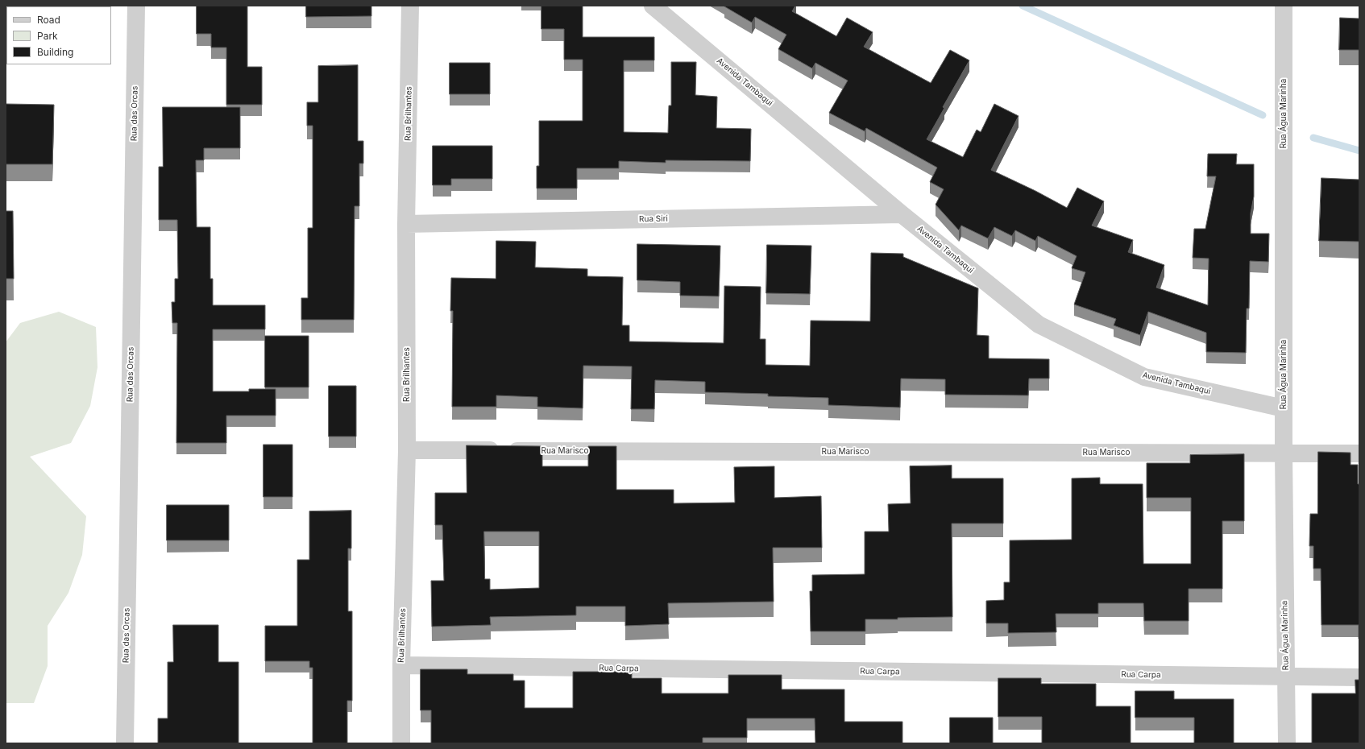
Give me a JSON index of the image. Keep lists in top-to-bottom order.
{
  "streets": {
    "street": [
      "Avenida Tambaqui",
      "Rua das Orcas",
      "Rua Brilhantes",
      "Rua Água Marinha",
      "Rua Siri",
      "Rua Marisco",
      "Rua Carpa"
    ]
  },
  "crossings": [
    ["Avenida Tambaqui", "Rua Água Marinha"],
    ["Avenida Tambaqui", "Rua Siri"],
    ["Rua Brilhantes", "Rua Siri"],
    ["Rua Brilhantes", "Rua Marisco"],
    ["Rua Brilhantes", "Rua Carpa"],
    ["Rua Água Marinha", "Rua Marisco"],
    ["Rua Água Marinha", "Rua Carpa"]
  ],
  "legend": ["Road", "Park", "Building"]
}
